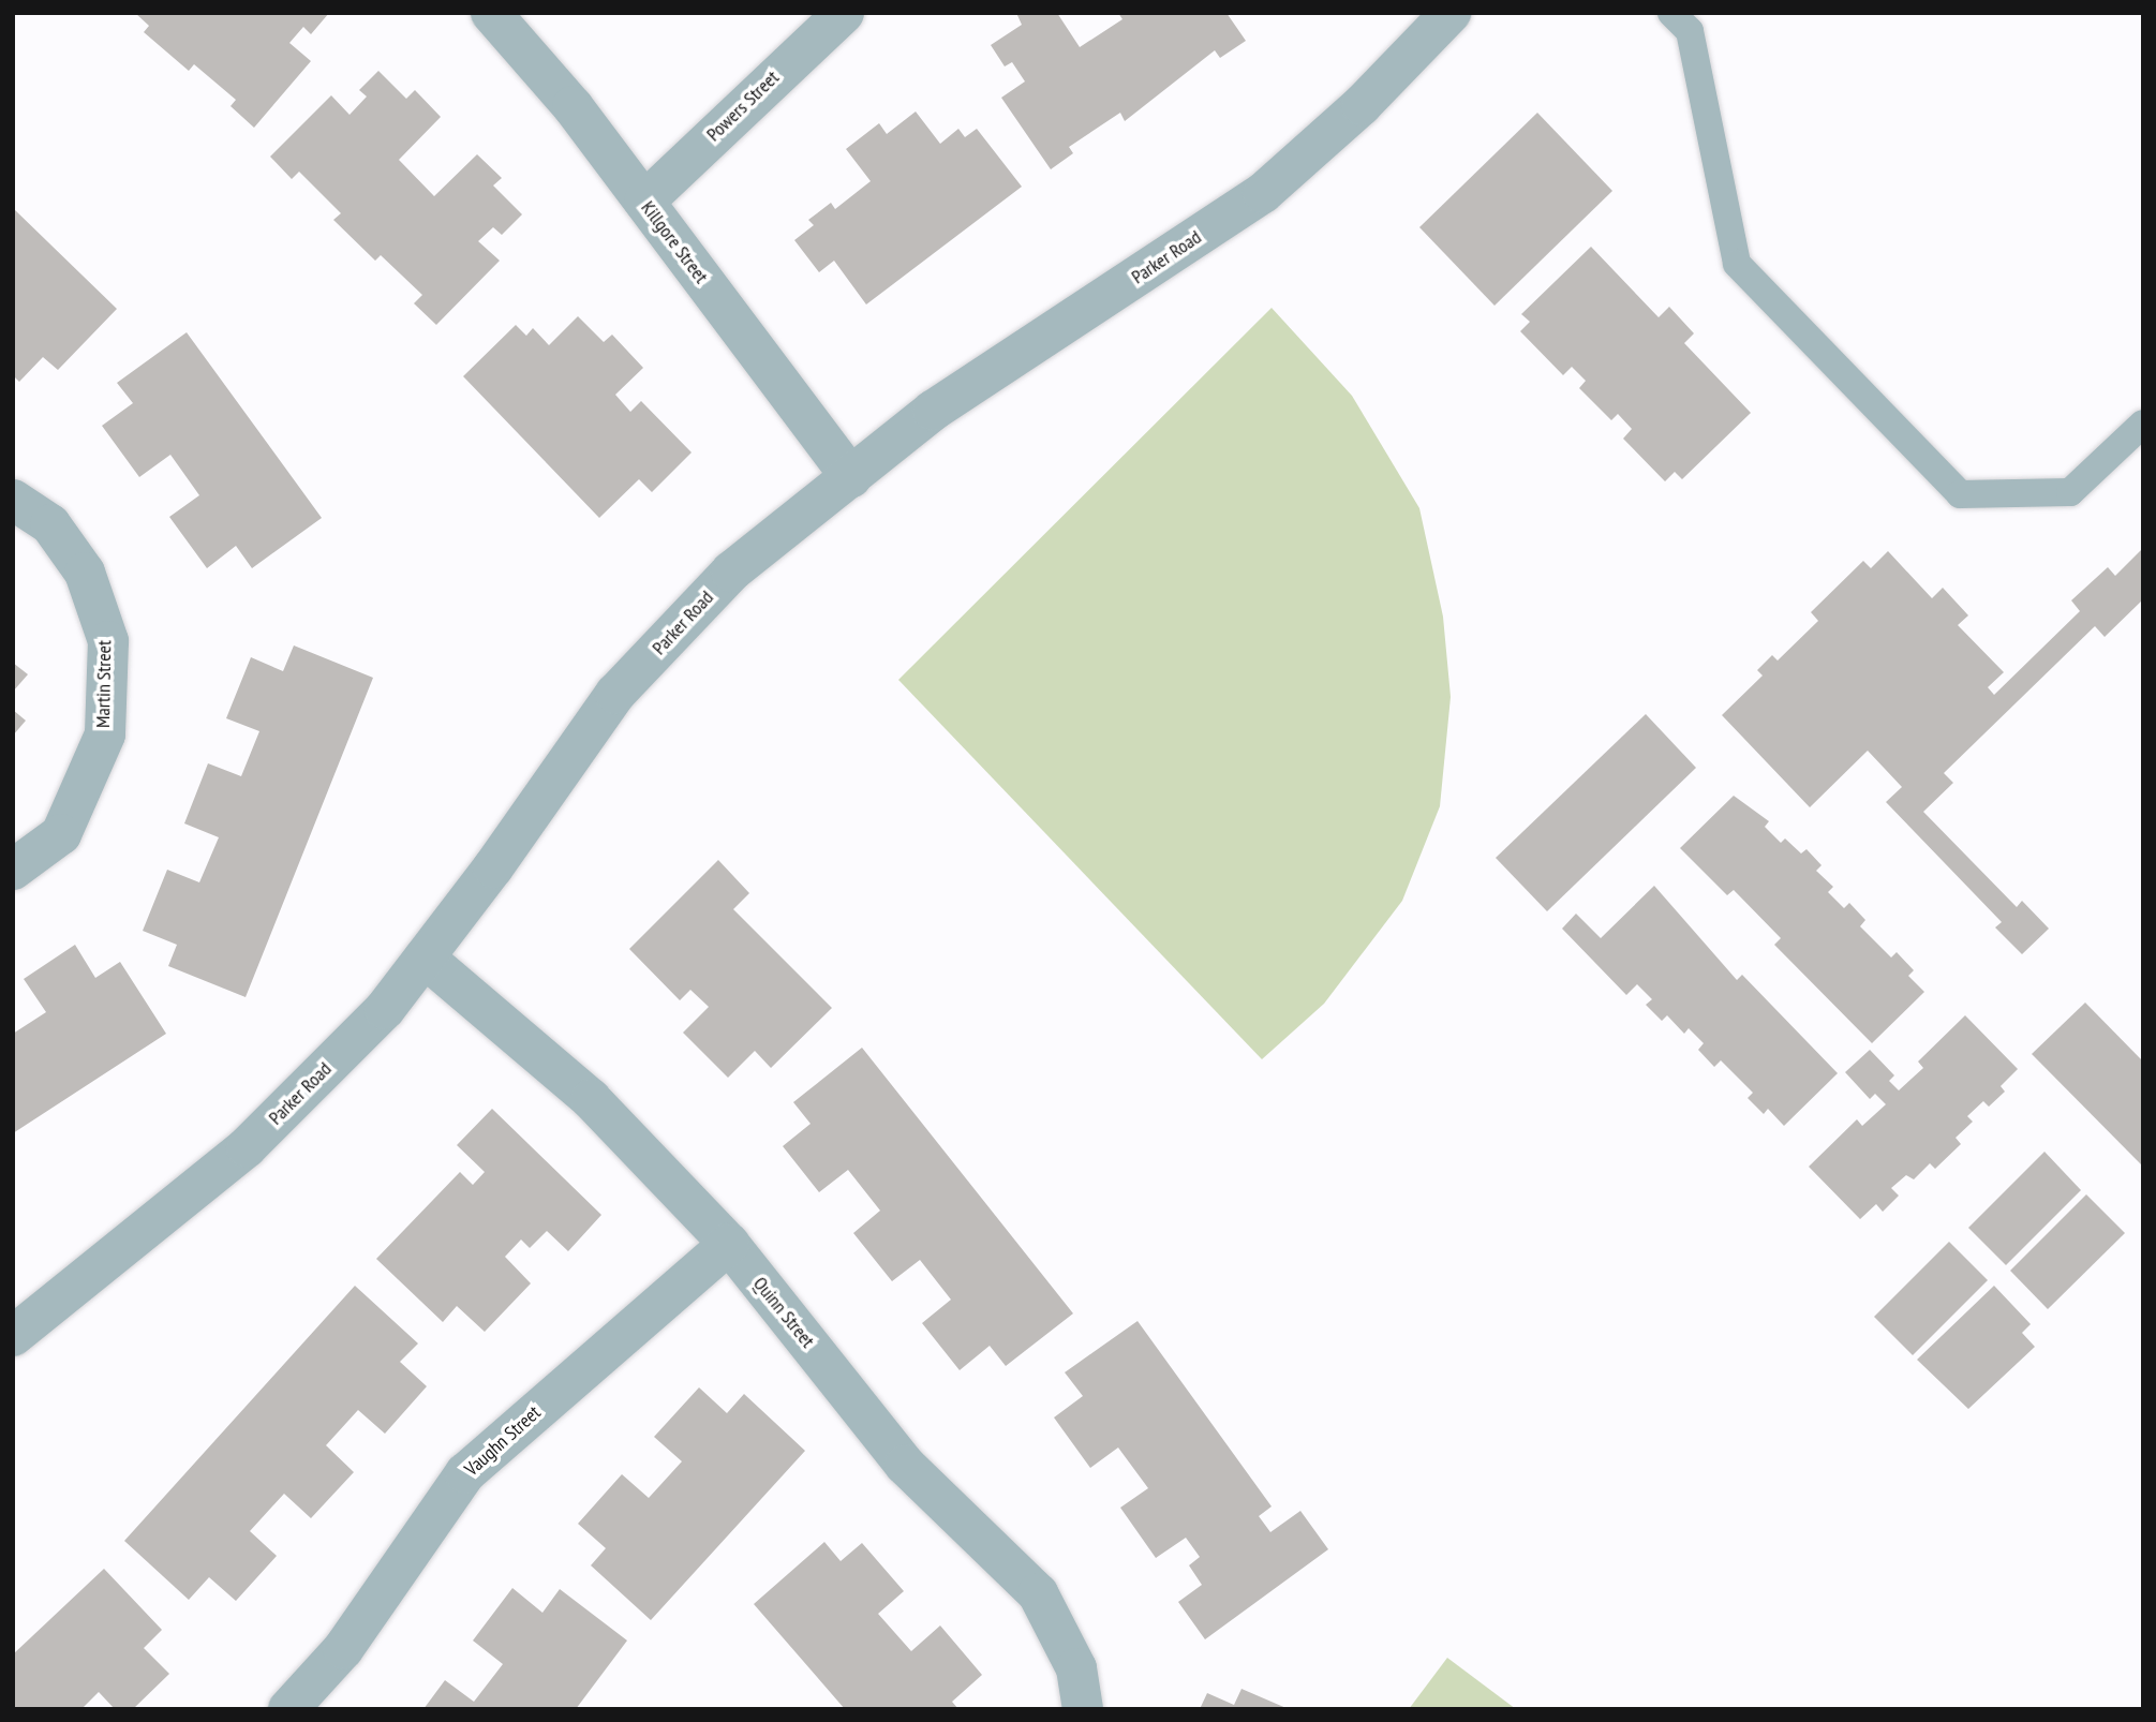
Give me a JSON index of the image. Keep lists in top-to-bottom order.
{
  "streets": {
    "street": [
      "Powers Street",
      "Killgore Street",
      "Parker Road",
      "Martin Street",
      "Quinn Street",
      "Vaughn Street"
    ]
  },
  "crossings": [
    ["Powers Street", "Killgore Street"],
    ["Killgore Street", "Parker Road"],
    ["Parker Road", "Quinn Street"],
    ["Quinn Street", "Vaughn Street"]
  ]
}
